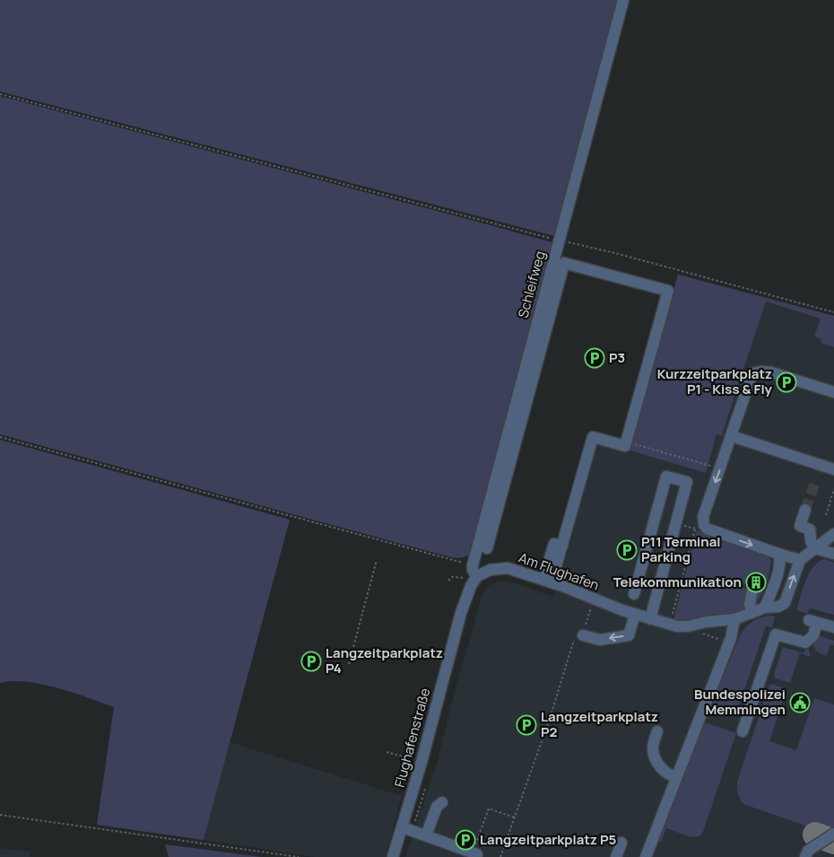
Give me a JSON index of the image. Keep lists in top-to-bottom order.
{
  "streets": {
    "street": ["Schleifweg", "Am Flughafen", "Flughafenstraße"]
  },
  "crossings": [
    ["Schleifweg", "Am Flughafen"],
    ["Schleifweg", "Flughafenstraße"],
    ["Am Flughafen", "Flughafenstraße"]
  ],
  "places": {
    "parking": [
      "P3",
      "Kurzzeitparkplatz P1 - Kiss & Fly",
      "P11 Terminal Parking",
      "Langzeitparkplatz P4",
      "Langzeitparkplatz P2",
      "Langzeitparkplatz P5"
    ],
    "building": ["Telekommunikation"],
    "public building": ["Bundespolizei Memmingen"]
  }
}
